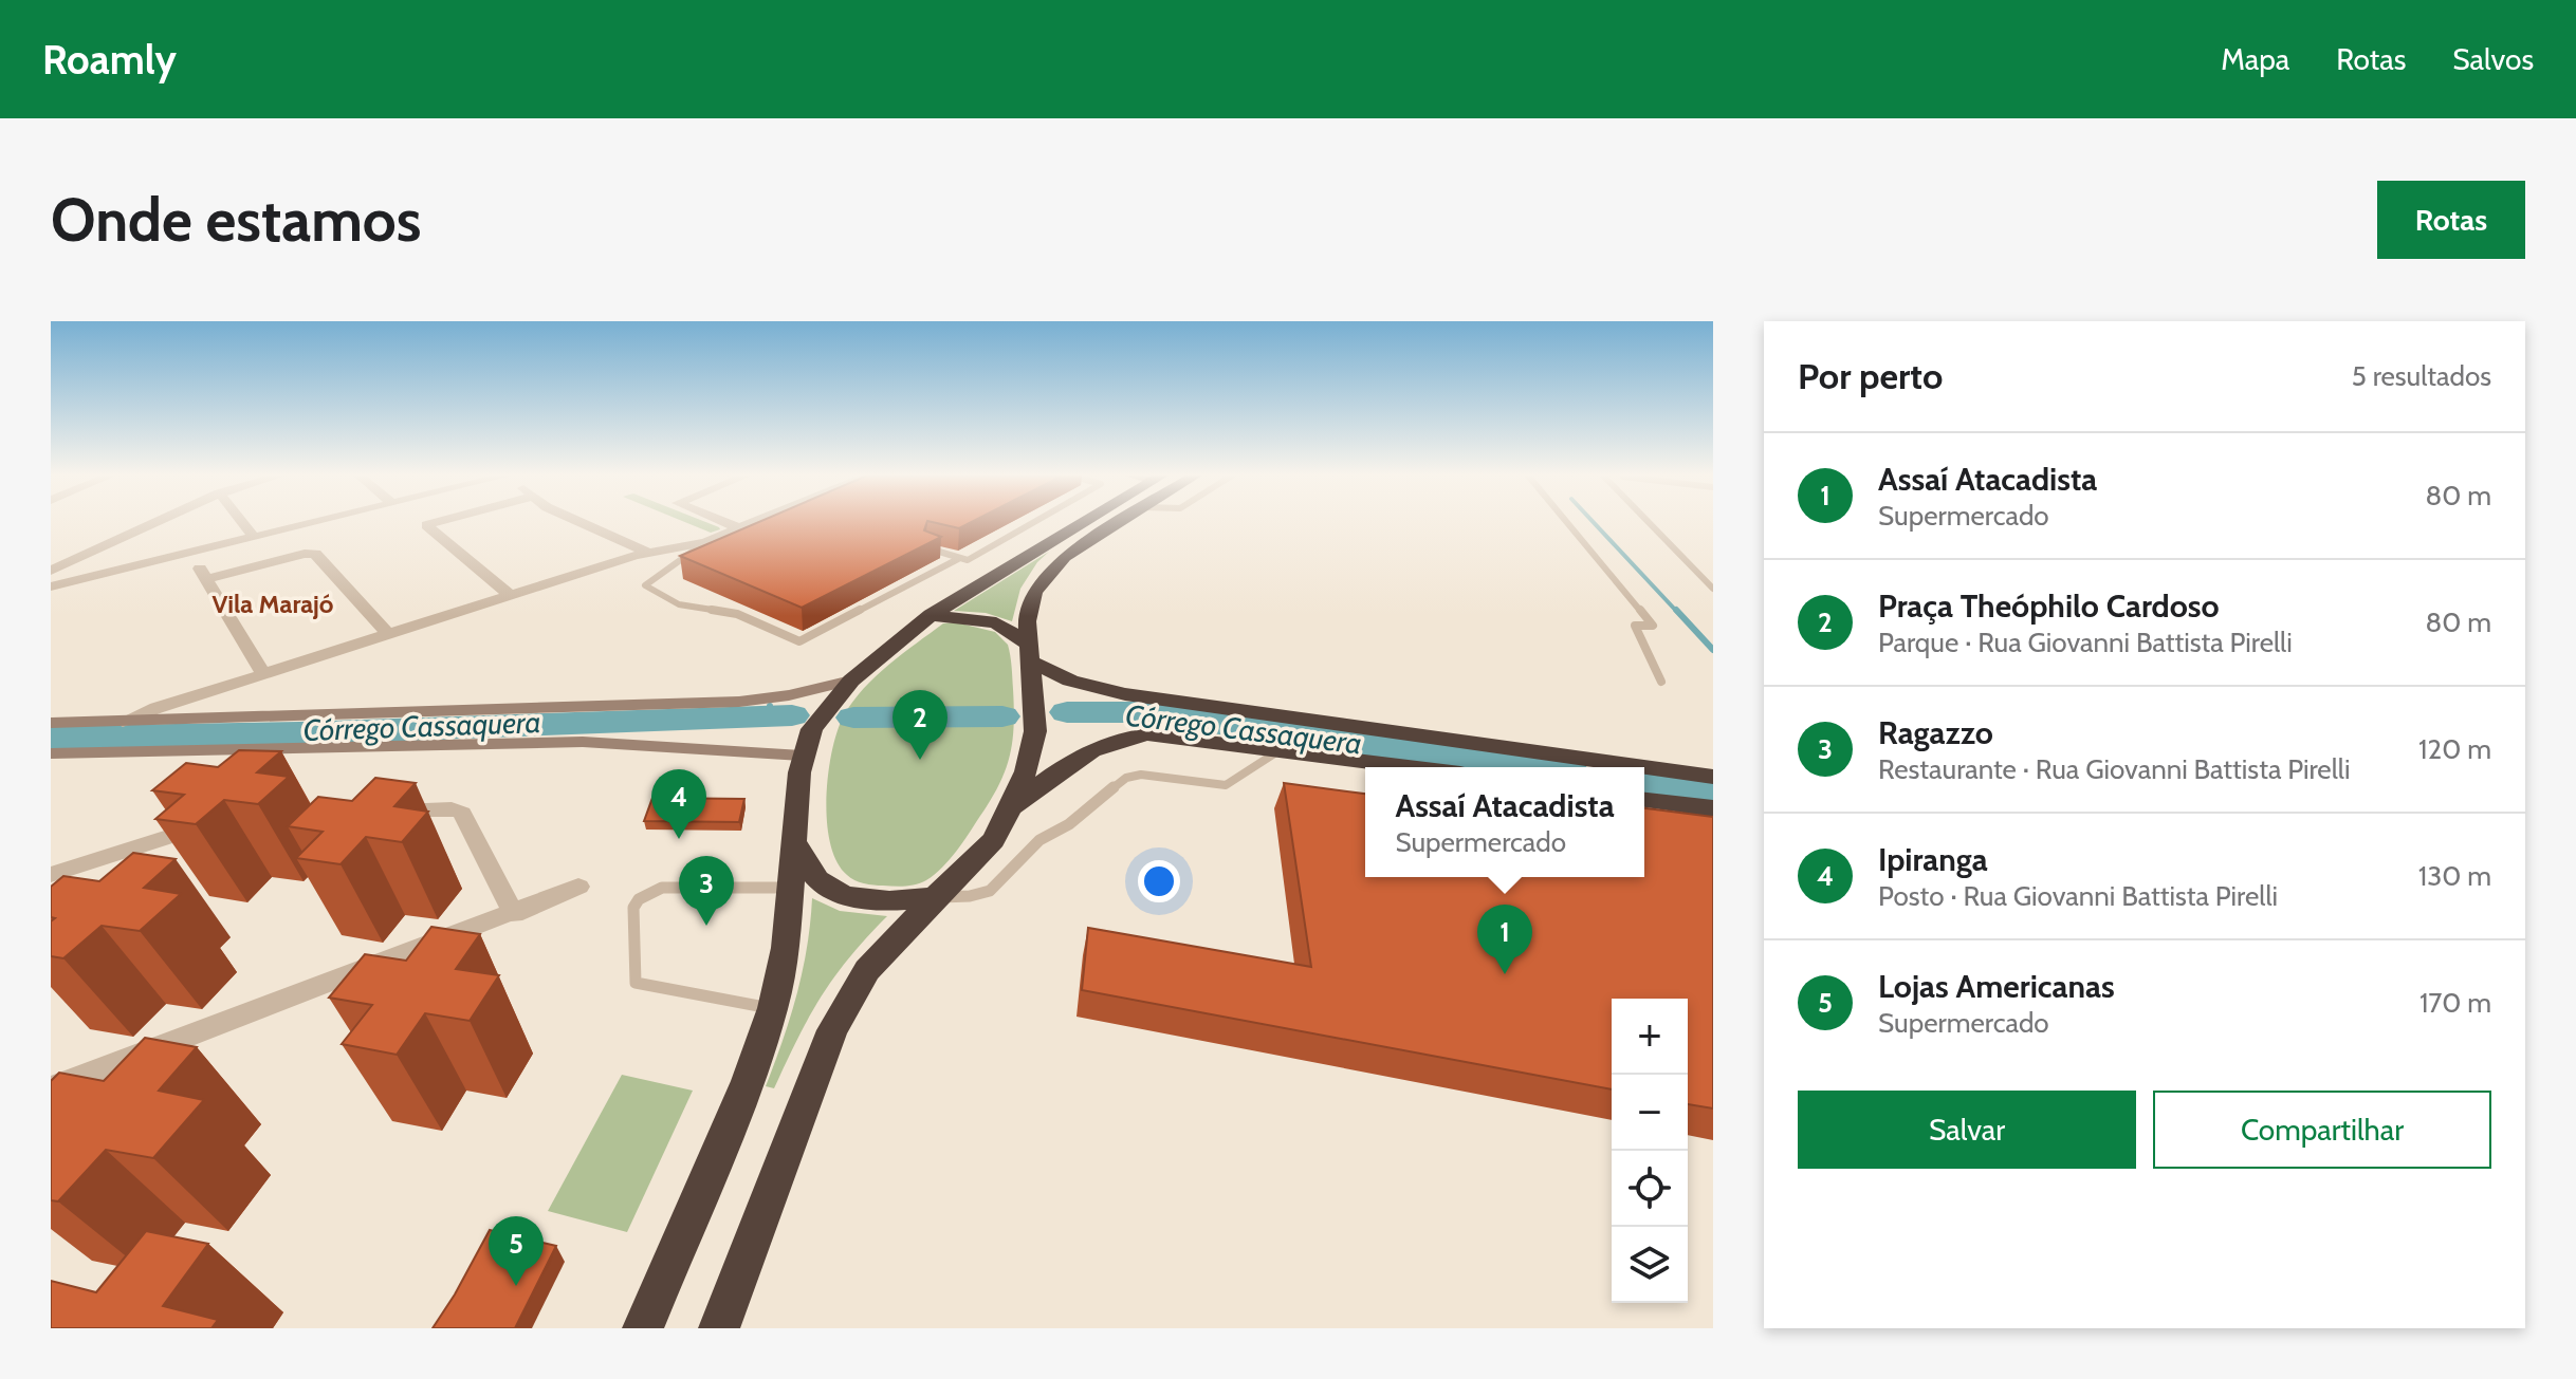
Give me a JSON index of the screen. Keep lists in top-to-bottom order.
{
  "districts": ["Vila Marajó"],
  "water": ["Córrego Cassaquera"],
  "page": {
    "header": "Roamly",
    "nav": ["Mapa", "Rotas", "Salvos"],
    "buttons": [
      "Rotas",
      ["Salvar", "Compartilhar"]
    ],
    "title": "Onde estamos",
    "heading": ["Por perto", "5 resultados"],
    "list": [
      {
        "mark": "1",
        "name": "Assaí Atacadista",
        "note": "Supermercado",
        "value": "80 m"
      },
      {
        "mark": "2",
        "name": "Praça Theóphilo Cardoso",
        "note": "Parque · Rua Giovanni Battista Pirelli",
        "value": "80 m"
      },
      {
        "mark": "3",
        "name": "Ragazzo",
        "note": "Restaurante · Rua Giovanni Battista Pirelli",
        "value": "120 m"
      },
      {
        "mark": "4",
        "name": "Ipiranga",
        "note": "Posto · Rua Giovanni Battista Pirelli",
        "value": "130 m"
      },
      {
        "mark": "5",
        "name": "Lojas Americanas",
        "note": "Supermercado",
        "value": "170 m"
      }
    ],
    "pins": [
      "2",
      "4",
      "3",
      "1",
      "5"
    ],
    "popup": ["Assaí Atacadista", "Supermercado"],
    "map_buttons": ["+", "−"]
  }
}
